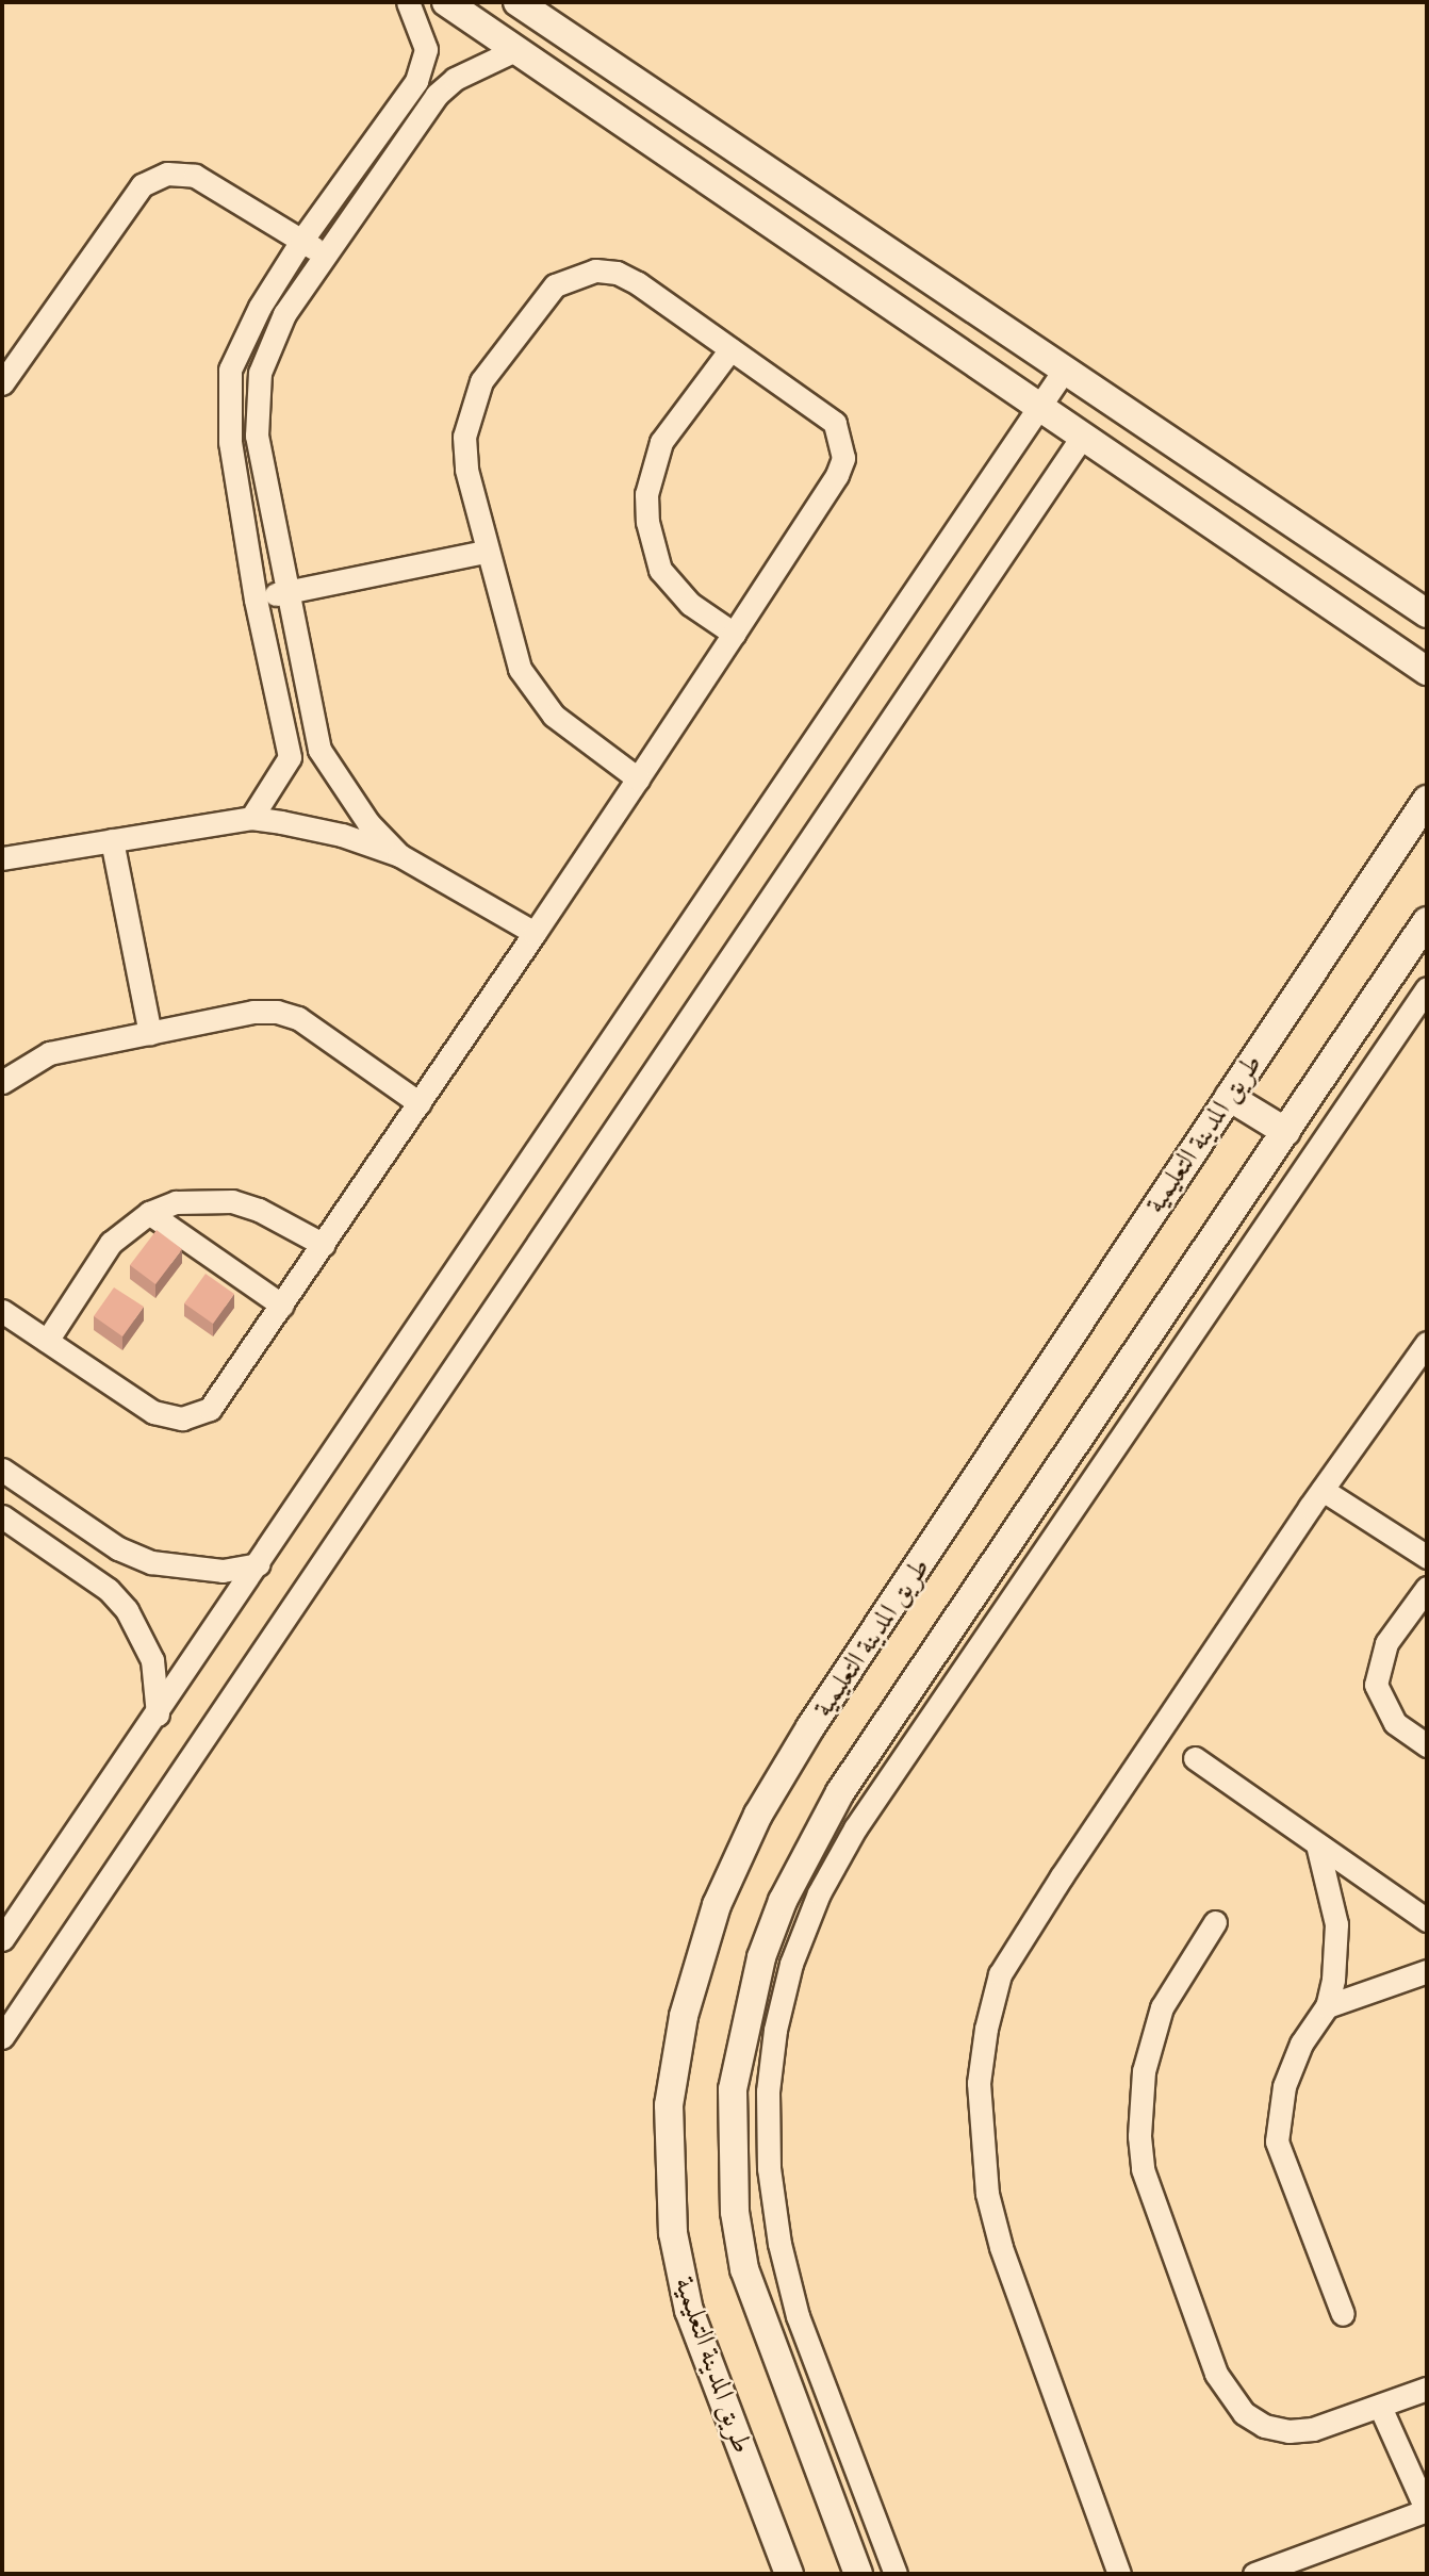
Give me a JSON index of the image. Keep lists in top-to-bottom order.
{
  "streets": {
    "street": ["طريق المدينة التعليمية"]
  }
}
